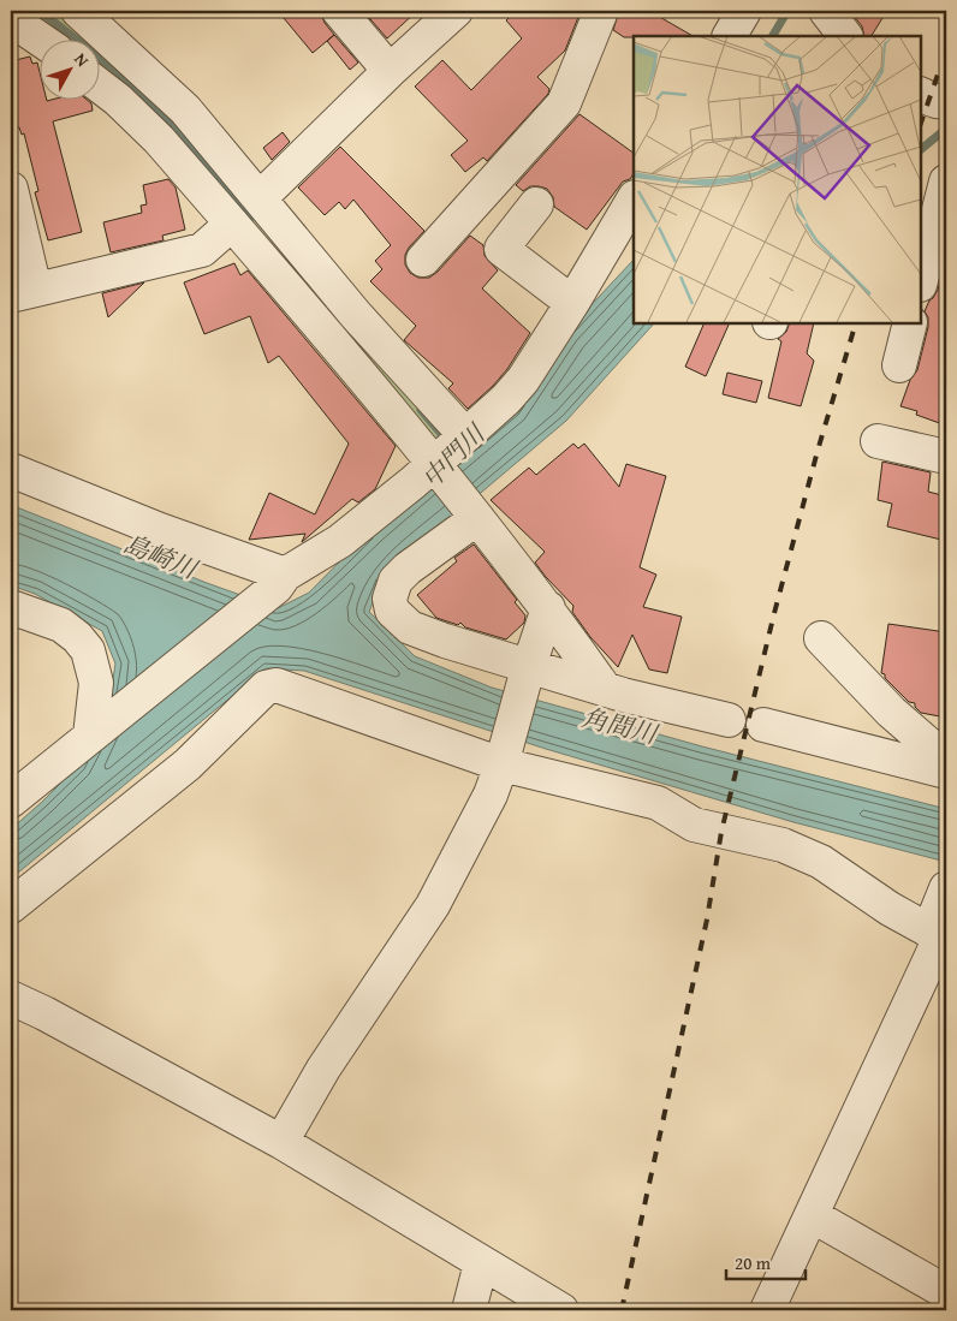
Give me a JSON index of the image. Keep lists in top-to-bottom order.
{
  "water": ["中門川", "島崎川", "角間川"],
  "scale_bar": "20 m",
  "north": "top right"
}
